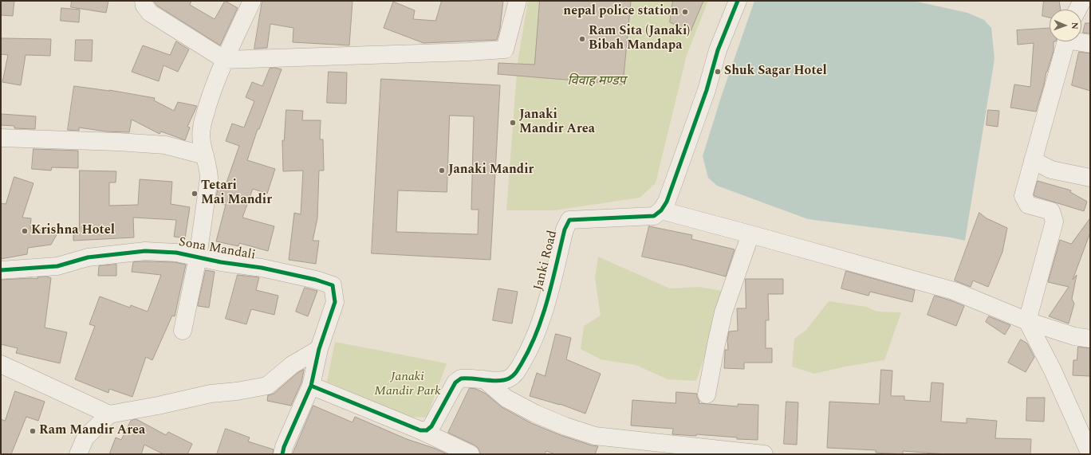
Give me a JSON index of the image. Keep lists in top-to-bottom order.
{
  "streets": {
    "street": ["Sona Mandali", "Janki Road"]
  },
  "parks": ["विवाह मण्डप", "Janaki Mandir Park"],
  "places": [
    "nepal police station",
    "Ram Sita (Janaki) Bibah Mandapa",
    "Shuk Sagar Hotel",
    "Janaki Mandir Area",
    "Janaki Mandir",
    "Tetari Mai Mandir",
    "Krishna Hotel",
    "Ram Mandir Area"
  ],
  "north": "right"
}
